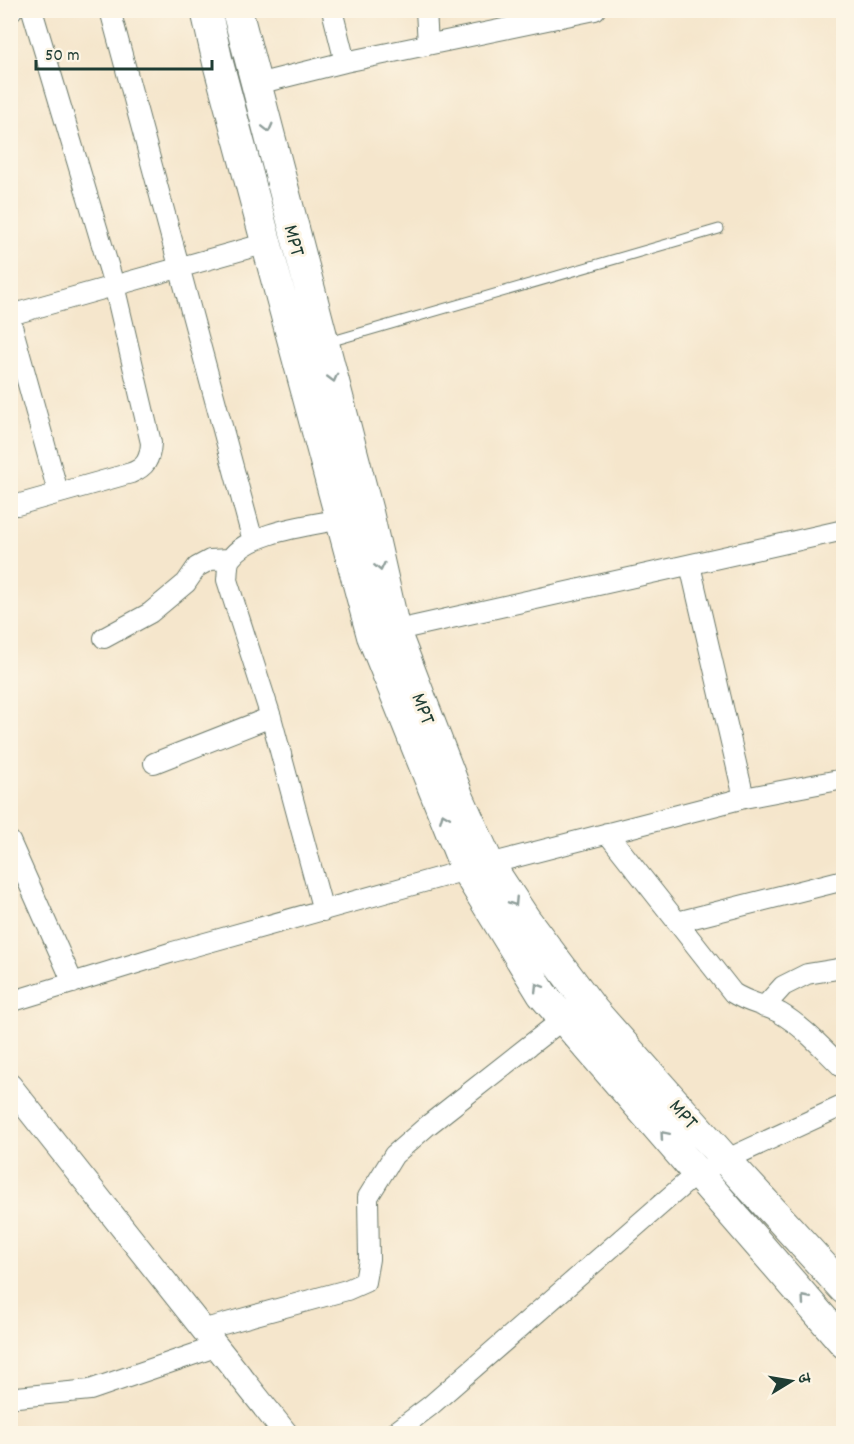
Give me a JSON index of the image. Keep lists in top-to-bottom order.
{
  "streets": {
    "main road": ["MPT"]
  },
  "scale_bar": "50 m",
  "north": "right"
}
